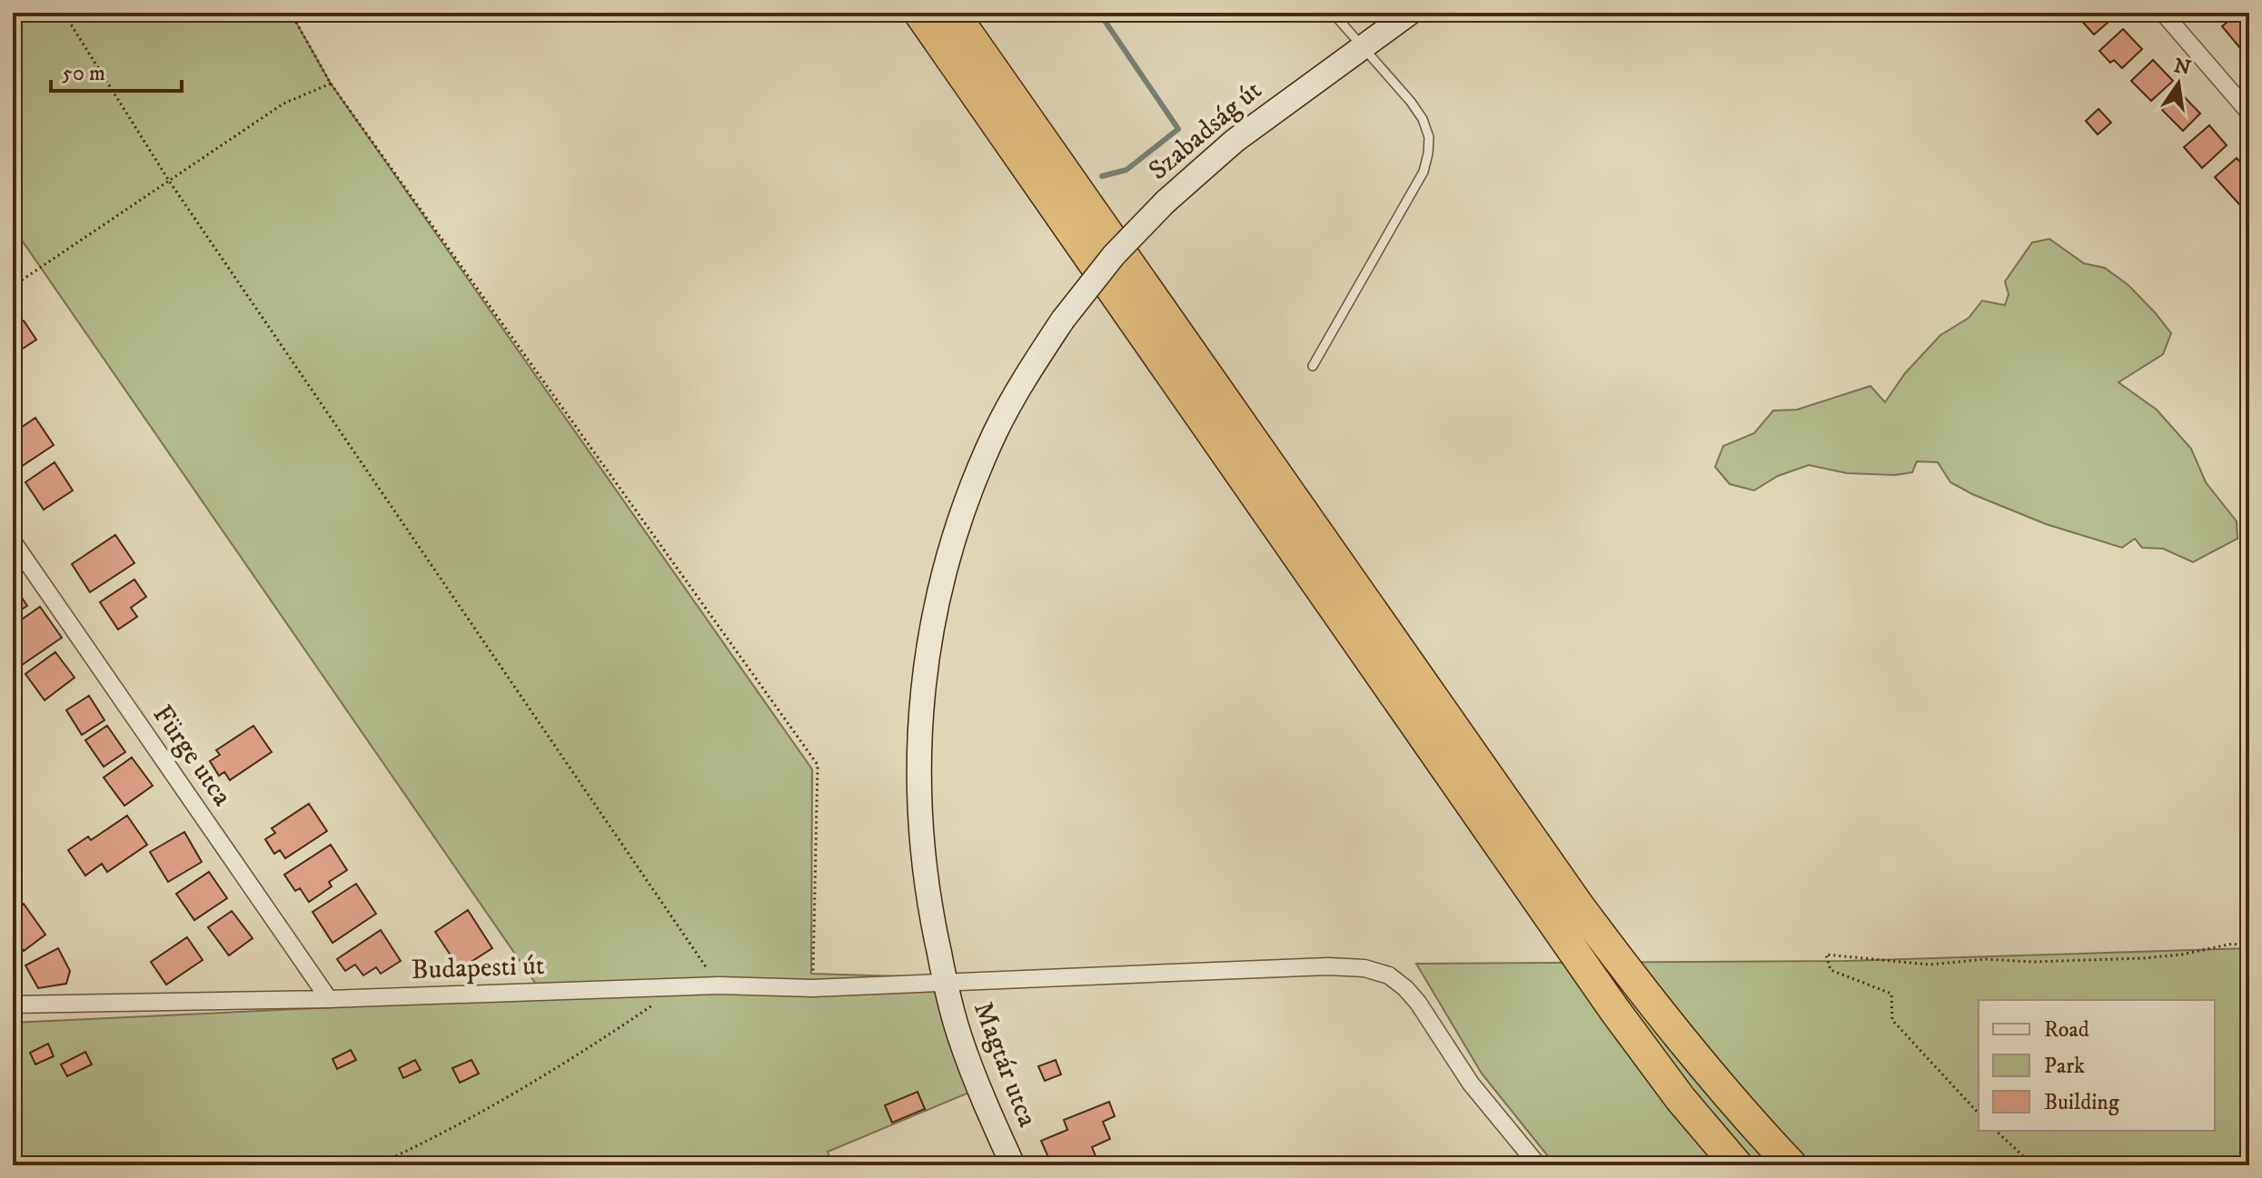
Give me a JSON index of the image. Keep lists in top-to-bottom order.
{
  "streets": {
    "street": [
      "Szabadság út",
      "Fürge utca",
      "Budapesti út",
      "Magtár utca"
    ]
  },
  "crossings": [
    ["Szabadság út", "Budapesti út"],
    ["Szabadság út", "Magtár utca"],
    ["Fürge utca", "Budapesti út"],
    ["Budapesti út", "Magtár utca"]
  ],
  "legend": ["Road", "Park", "Building"],
  "scale_bar": "50 m",
  "north": "top"
}
